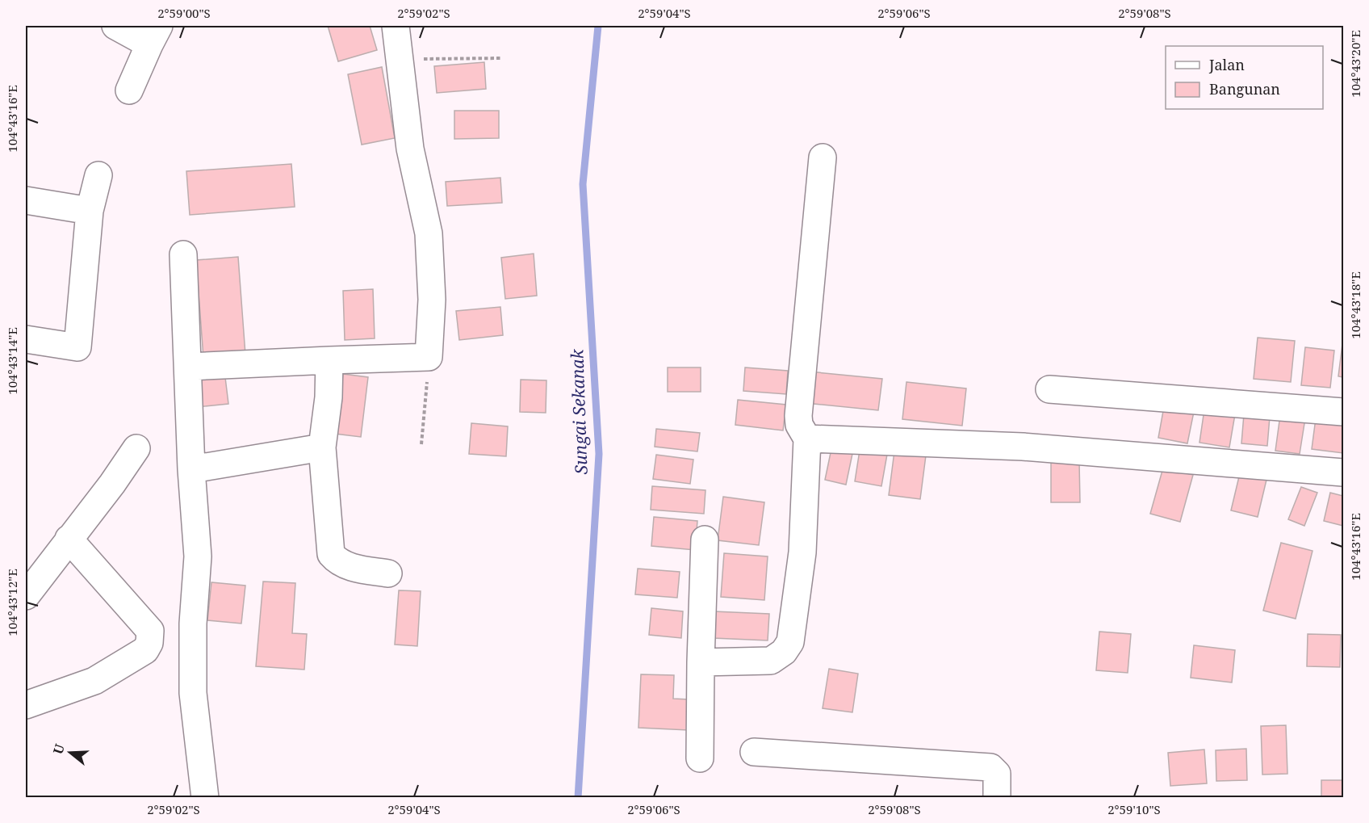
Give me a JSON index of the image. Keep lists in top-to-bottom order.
{
  "water": ["Sungai Sekanak"],
  "legend": ["Jalan", "Bangunan"],
  "north": "left",
  "coordinates": [
    "2°59'00\"S",
    "2°59'02\"S",
    "2°59'04\"S",
    "2°59'06\"S",
    "2°59'08\"S",
    "104°43'20\"E",
    "104°43'16\"E",
    "104°43'18\"E",
    "104°43'14\"E",
    "104°43'12\"E",
    "2°59'10\"S"
  ]
}
